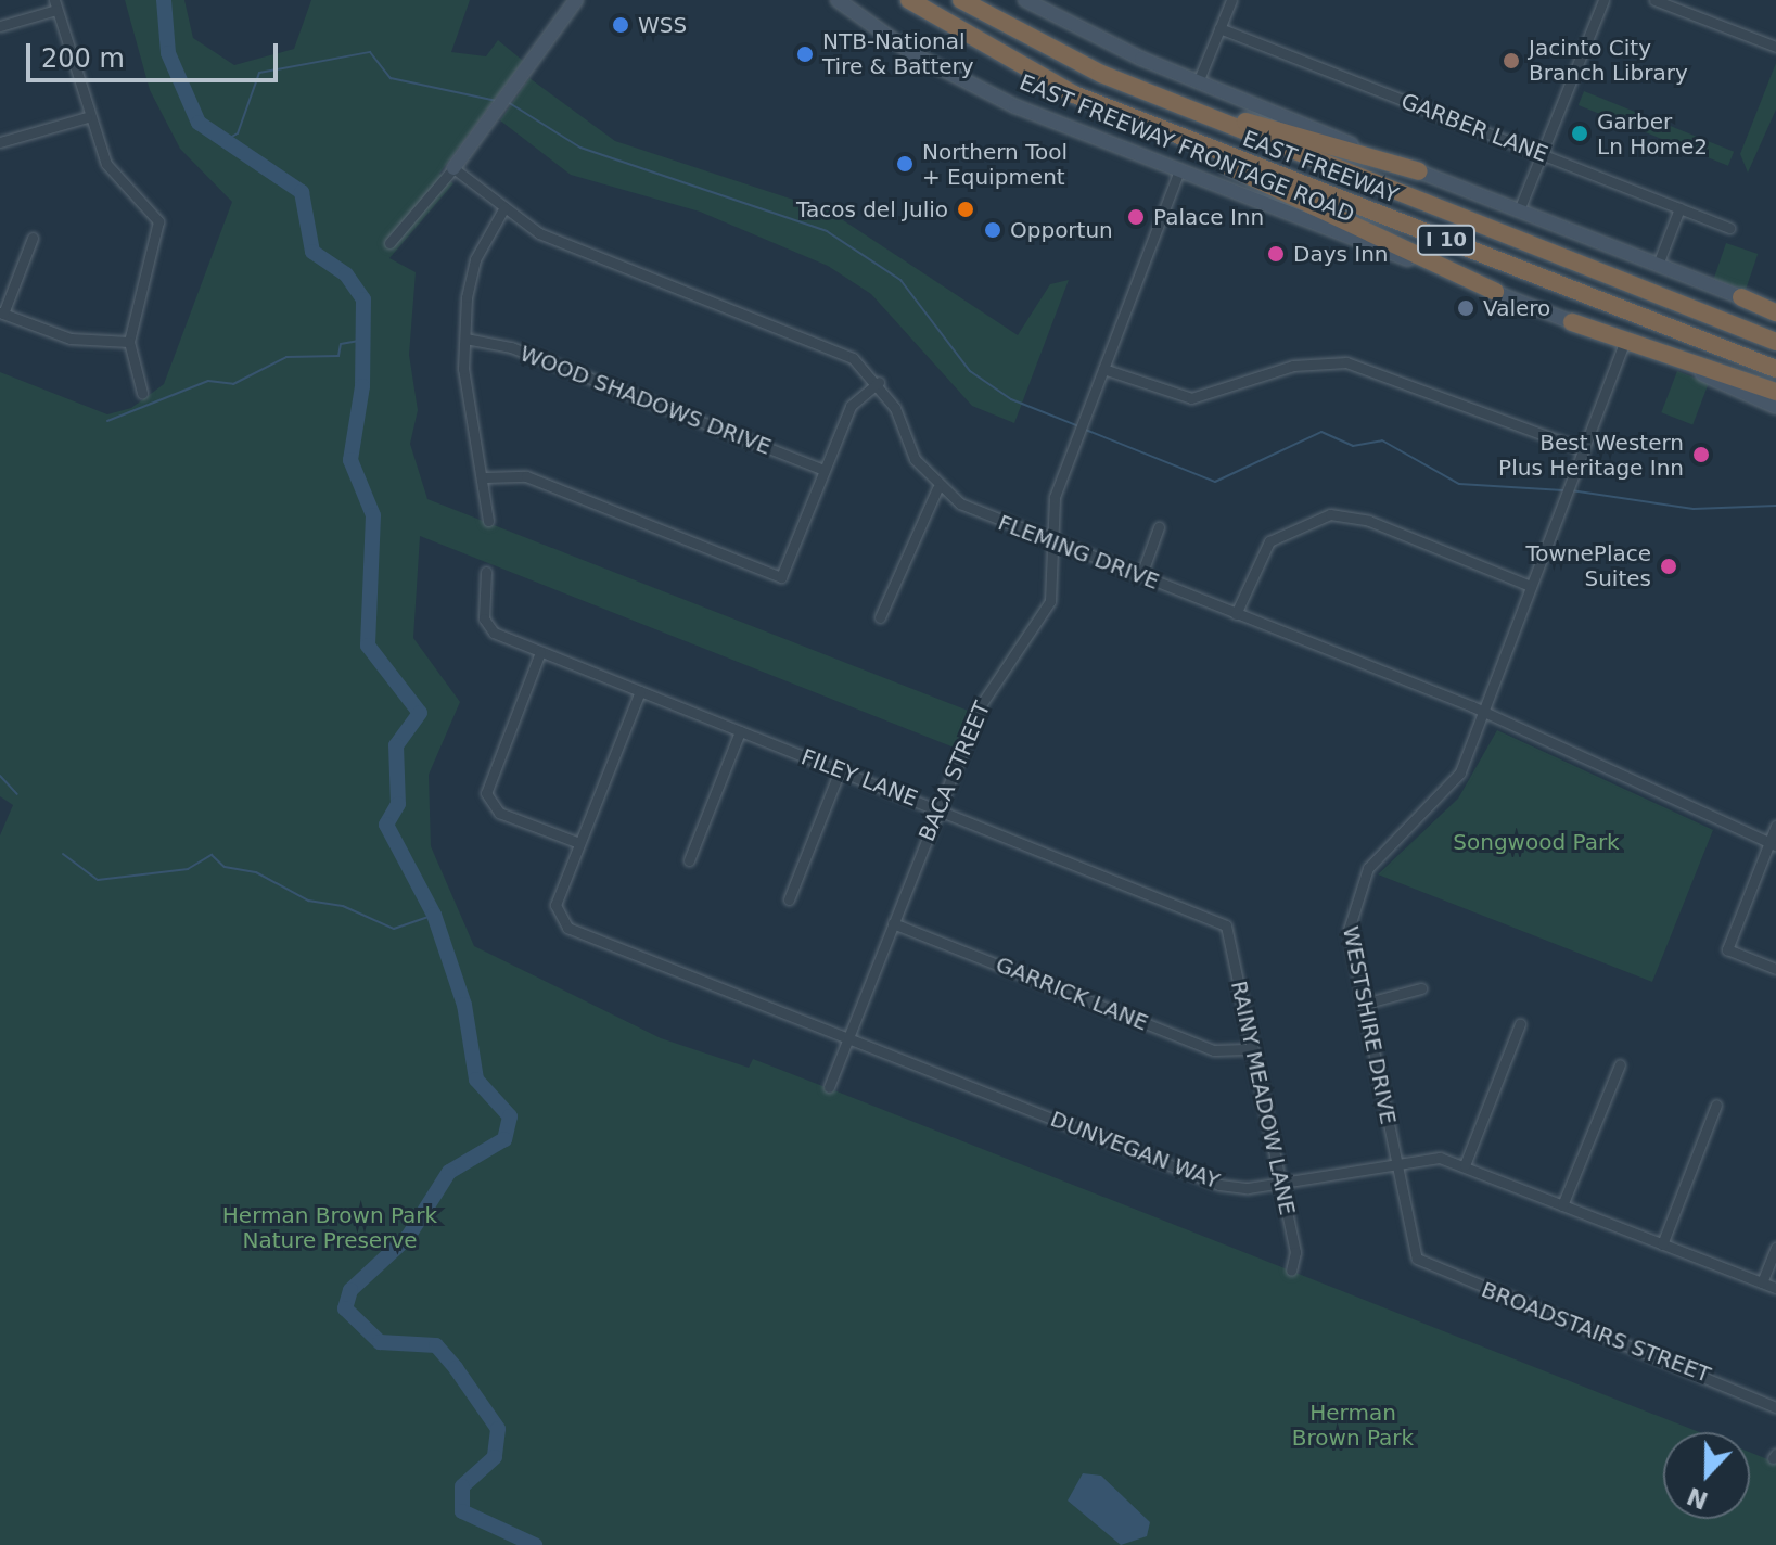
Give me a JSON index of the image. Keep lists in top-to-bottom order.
{
  "streets": {
    "highway": ["EAST FREEWAY", "I 10"],
    "main road": ["EAST FREEWAY FRONTAGE ROAD"],
    "street": [
      "GARBER LANE",
      "WOOD SHADOWS DRIVE",
      "FLEMING DRIVE",
      "BACA STREET",
      "FILEY LANE",
      "GARRICK LANE",
      "WESTSHIRE DRIVE",
      "RAINY MEADOW LANE",
      "DUNVEGAN WAY",
      "BROADSTAIRS STREET"
    ]
  },
  "crossings": [
    ["EAST FREEWAY FRONTAGE ROAD", "BACA STREET"],
    ["EAST FREEWAY FRONTAGE ROAD", "WESTSHIRE DRIVE"],
    ["FLEMING DRIVE", "BACA STREET"],
    ["FLEMING DRIVE", "WESTSHIRE DRIVE"],
    ["BACA STREET", "FILEY LANE"],
    ["BACA STREET", "GARRICK LANE"],
    ["BACA STREET", "DUNVEGAN WAY"],
    ["FILEY LANE", "RAINY MEADOW LANE"],
    ["GARRICK LANE", "RAINY MEADOW LANE"],
    ["WESTSHIRE DRIVE", "DUNVEGAN WAY"],
    ["WESTSHIRE DRIVE", "BROADSTAIRS STREET"],
    ["RAINY MEADOW LANE", "DUNVEGAN WAY"]
  ],
  "parks": ["Songwood Park", "Herman Brown Park Nature Preserve", "Herman Brown Park"],
  "places": [
    "WSS",
    "NTB-National Tire & Battery",
    "Jacinto City Branch Library",
    "Garber Ln Home2",
    "Northern Tool + Equipment",
    "Tacos del Julio",
    "Palace Inn",
    "Opportun",
    "Days Inn",
    "Valero",
    "Best Western Plus Heritage Inn",
    "TownePlace Suites"
  ],
  "scale_bar": "200 m",
  "north": "bottom"
}
